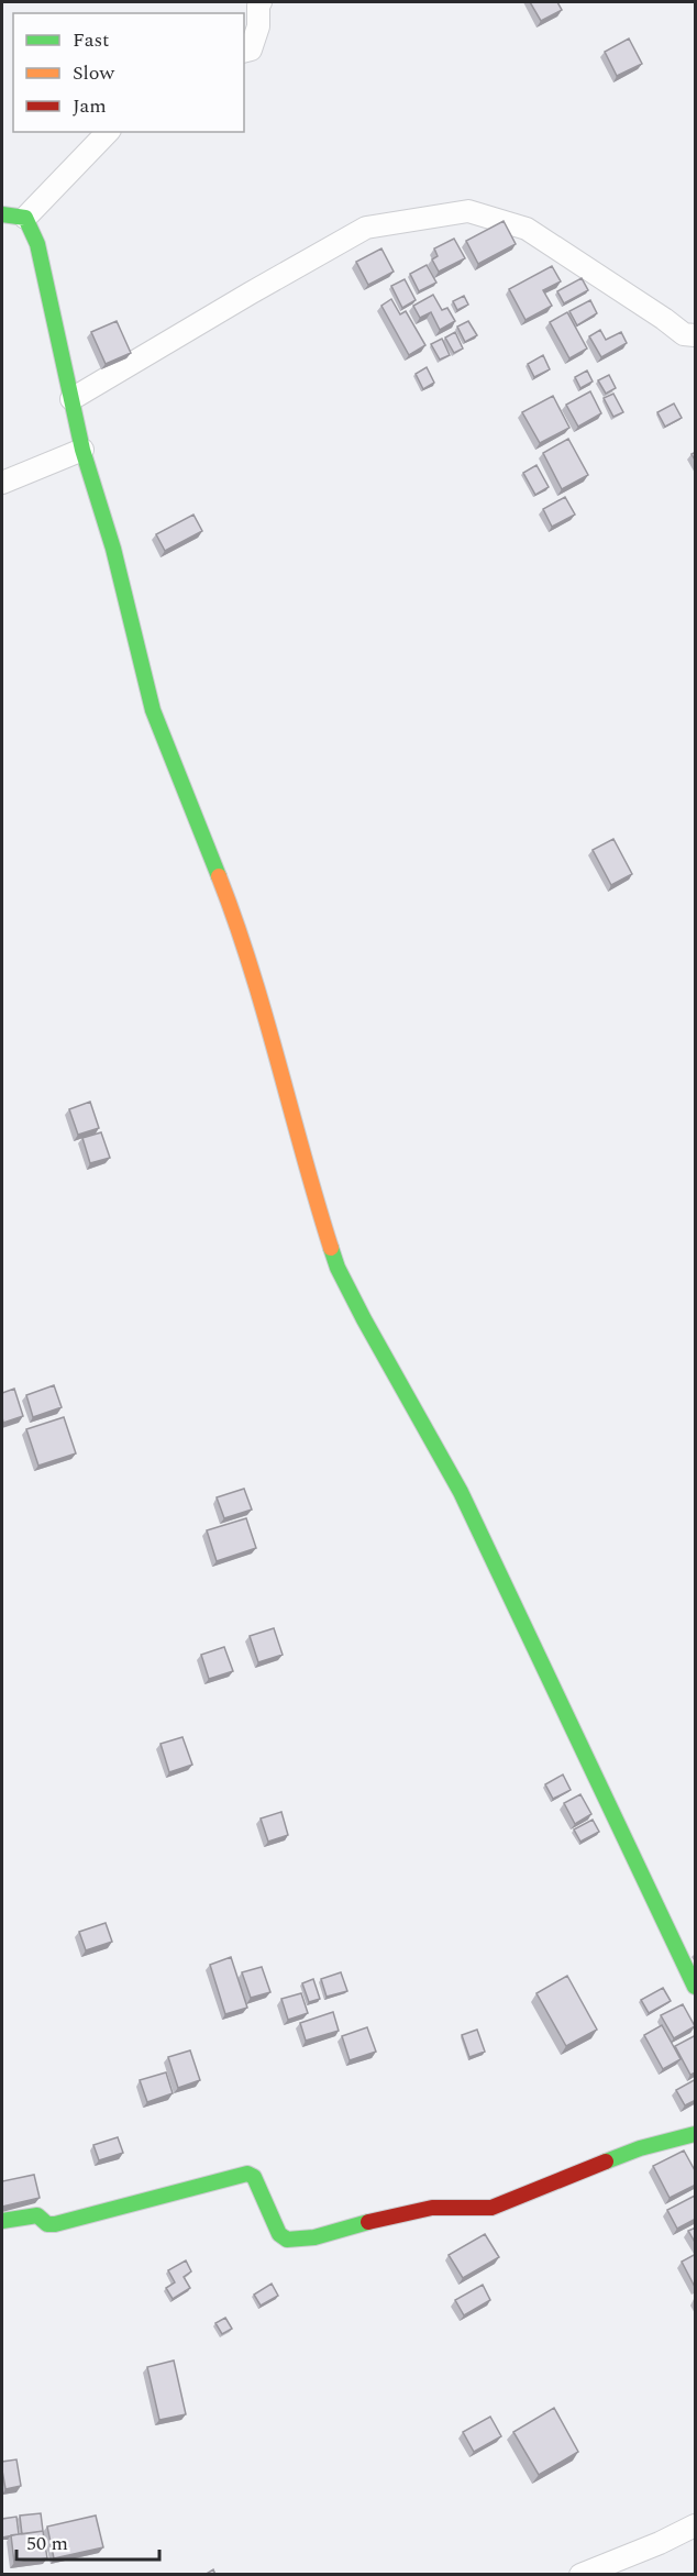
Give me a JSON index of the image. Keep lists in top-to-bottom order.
{
  "legend": ["Fast", "Slow", "Jam"],
  "scale_bar": "50 m"
}
